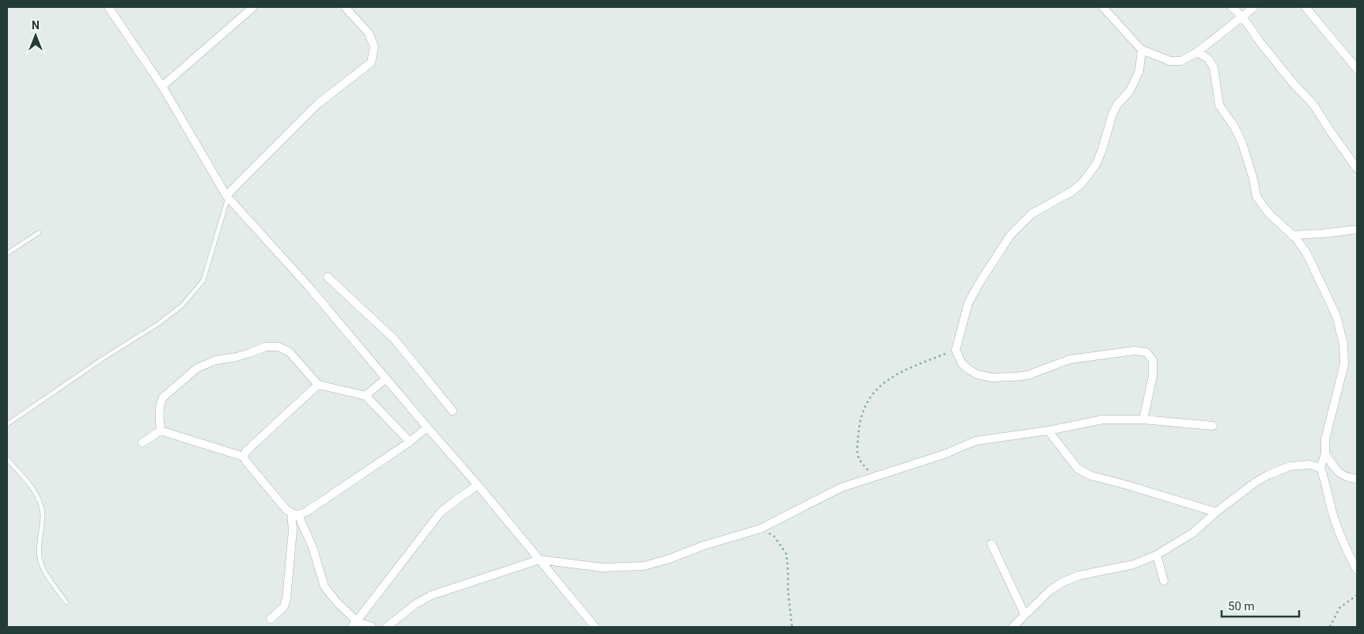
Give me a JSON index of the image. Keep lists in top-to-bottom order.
{
  "scale_bar": "50 m",
  "north": "top"
}
